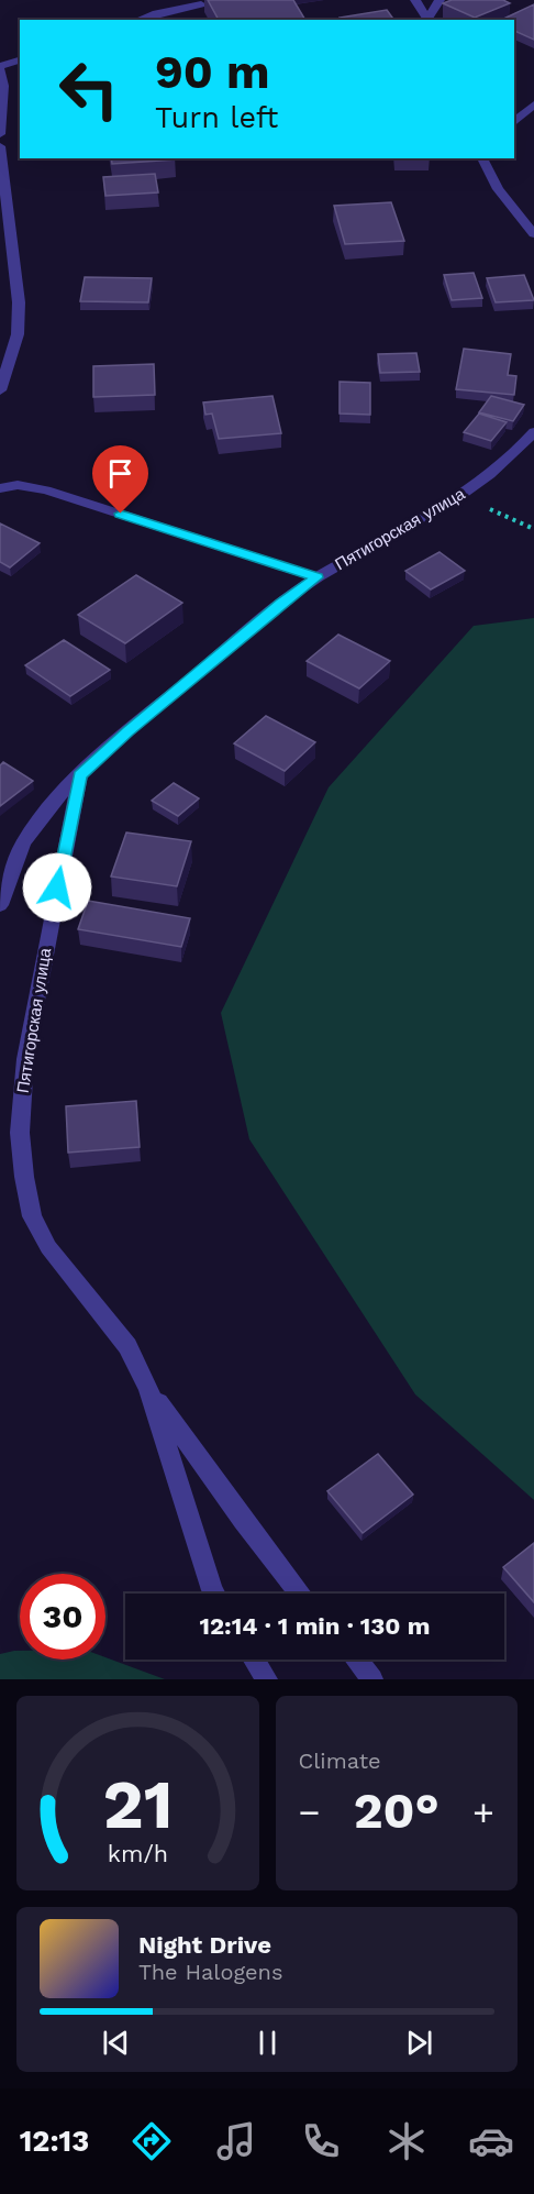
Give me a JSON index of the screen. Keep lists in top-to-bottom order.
{
  "streets": {
    "street": ["Пятигорская улица"]
  },
  "page": {
    "turn": ["90 m", "Turn left"],
    "limit": "30",
    "trip": "12:14 · 1 min · 130 m",
    "tile": "Climate",
    "heat": ["−", "20°", "+"],
    "song": ["Night Drive", "The Halogens"],
    "tabs": "12:13",
    "gauge": ["21", "km/h"]
  }
}
